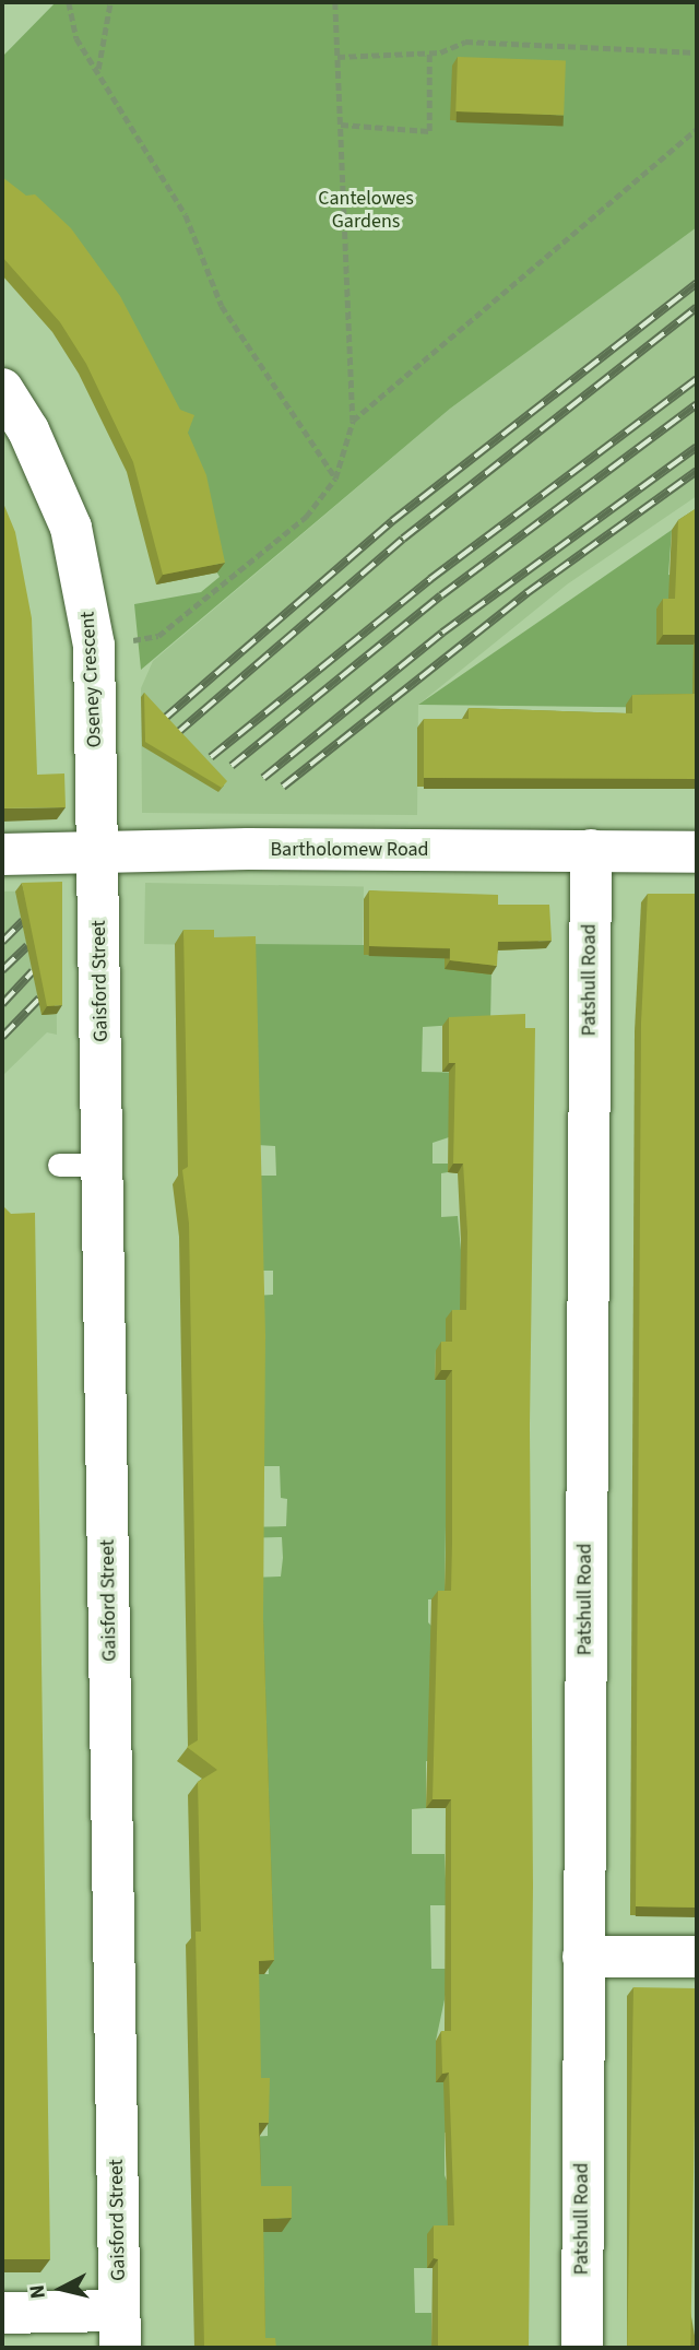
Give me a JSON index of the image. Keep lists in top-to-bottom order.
{
  "streets": {
    "street": [
      "Oseney Crescent",
      "Bartholomew Road",
      "Patshull Road",
      "Gaisford Street"
    ]
  },
  "crossings": [
    ["Oseney Crescent", "Bartholomew Road"],
    ["Oseney Crescent", "Gaisford Street"],
    ["Bartholomew Road", "Patshull Road"],
    ["Bartholomew Road", "Gaisford Street"]
  ],
  "parks": ["Cantelowes Gardens"],
  "north": "left"
}
